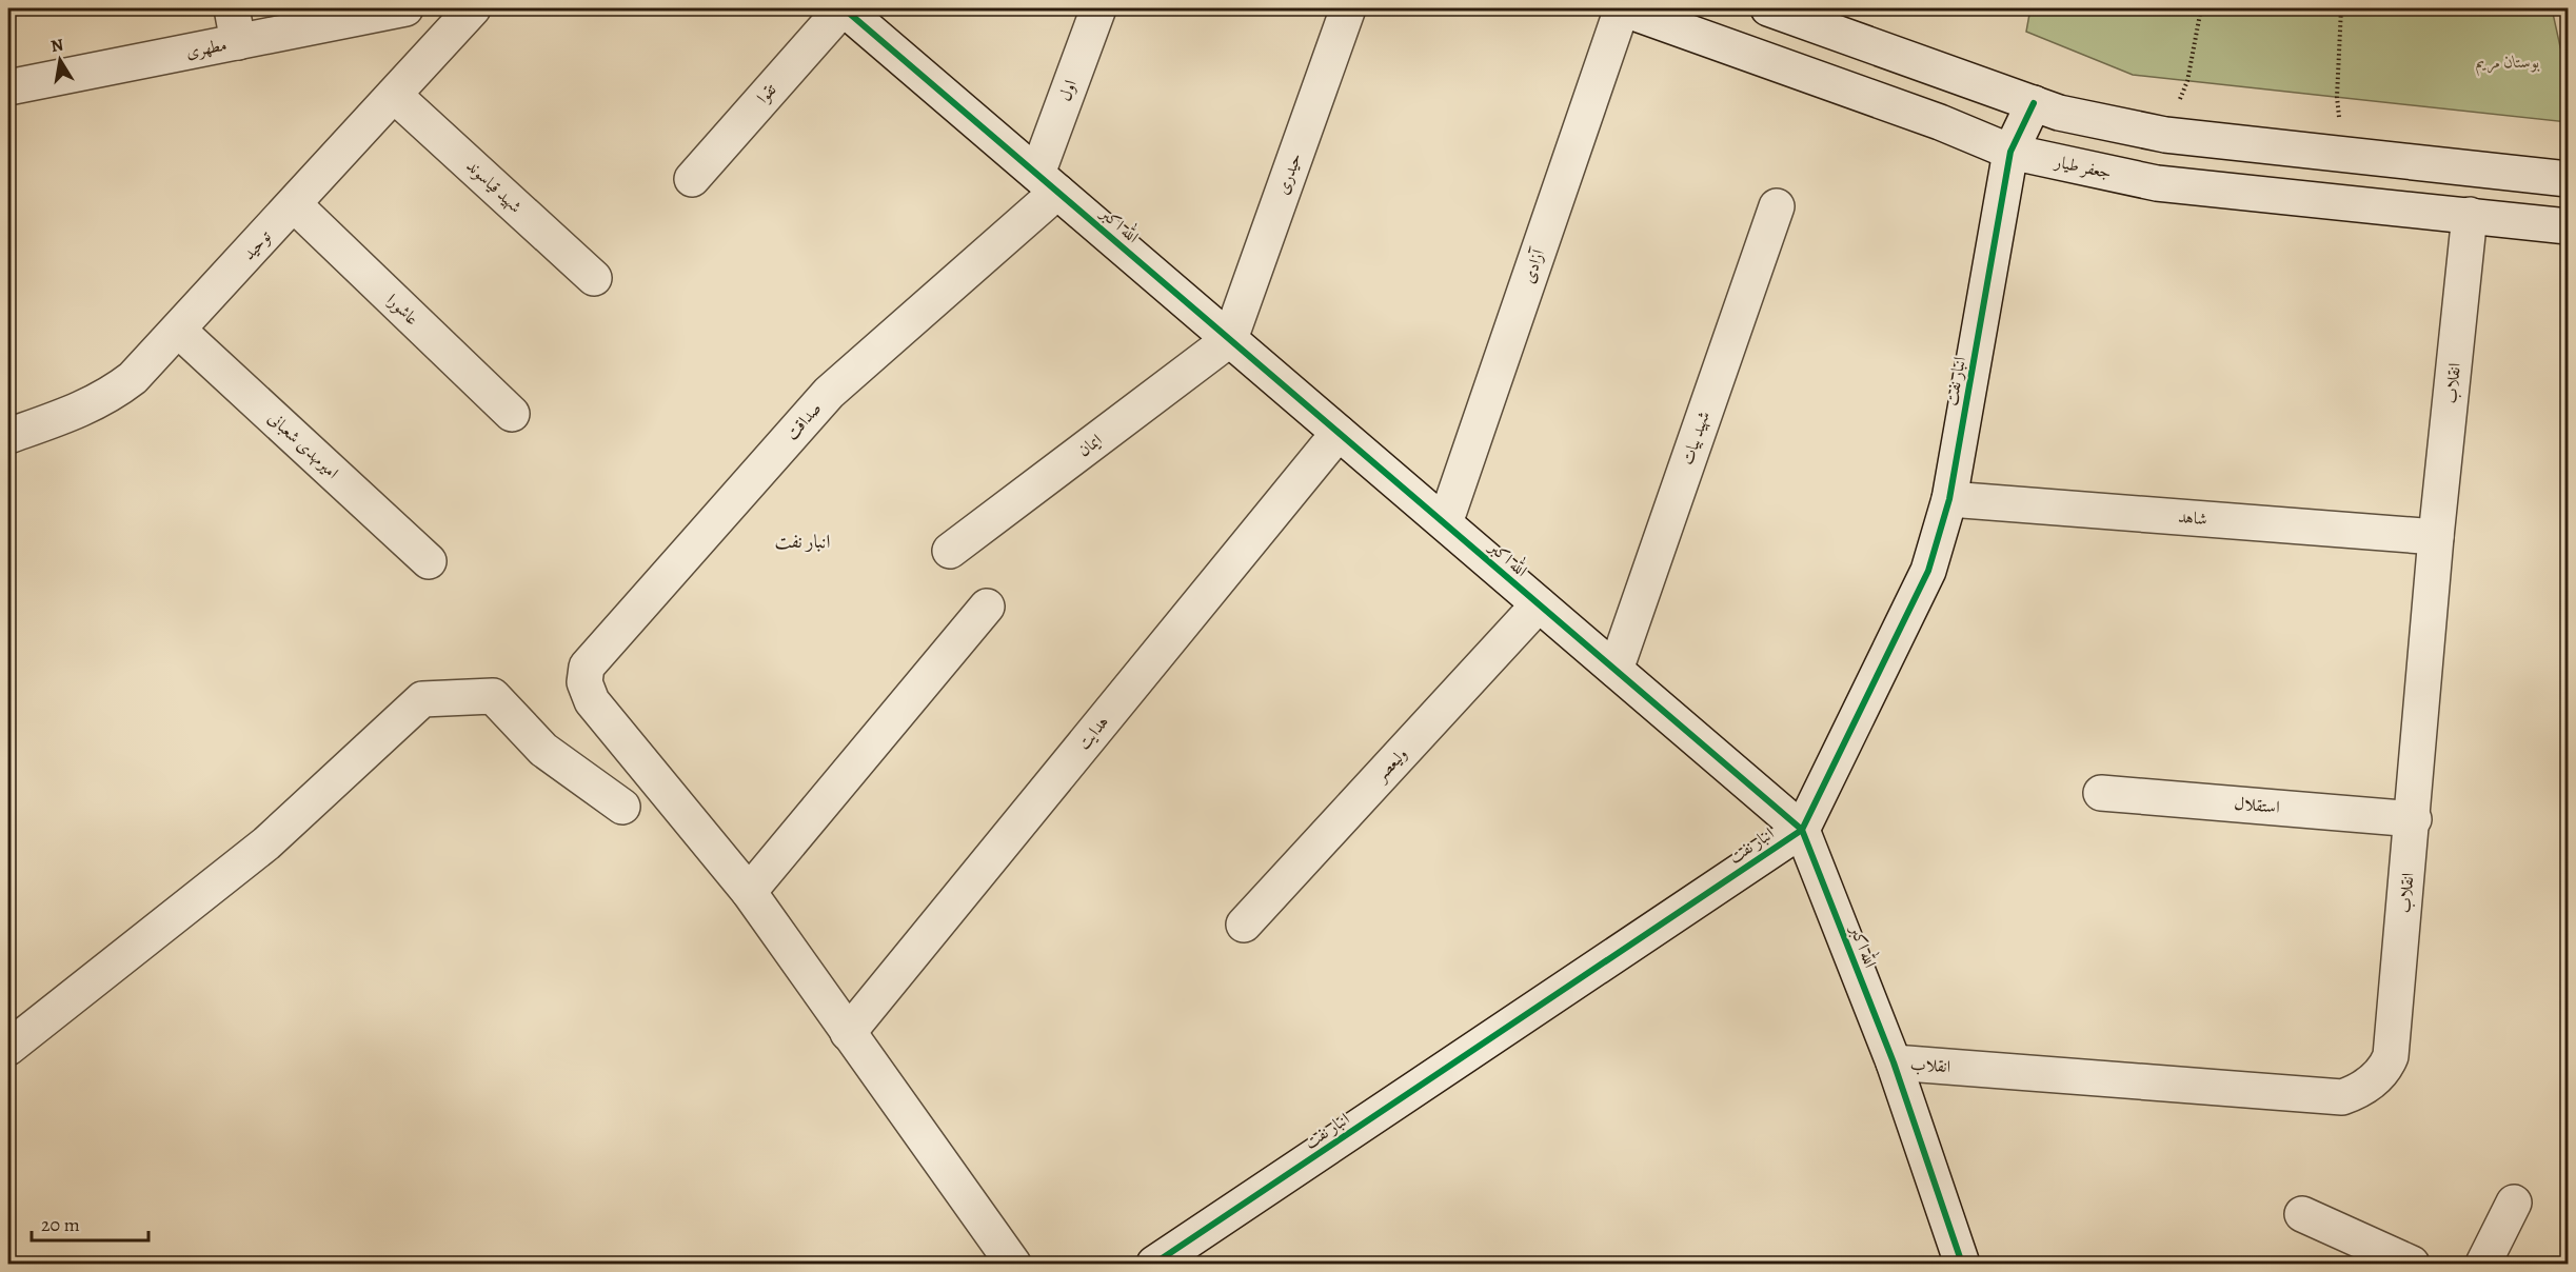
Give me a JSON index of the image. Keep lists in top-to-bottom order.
{
  "streets": {
    "street": [
      "مطهری",
      "اول",
      "تقوا",
      "جعفر طیار",
      "حیدری",
      "شهید قیاسوند",
      "الله اکبر",
      "توحید",
      "آزادی",
      "عاشورا",
      "انبار نفت",
      "انقلاب",
      "صداقت",
      "شهید بیات",
      "امیرمهدی شعبانی",
      "ایمان",
      "شاهد",
      "هدایت",
      "ولیعصر",
      "استقلال"
    ]
  },
  "crossings": [
    ["اول", "الله اکبر"],
    ["اول", "صداقت"],
    ["تقوا", "الله اکبر"],
    ["جعفر طیار", "آزادی"],
    ["جعفر طیار", "انبار نفت"],
    ["جعفر طیار", "انقلاب"],
    ["حیدری", "الله اکبر"],
    ["حیدری", "ایمان"],
    ["شهید قیاسوند", "توحید"],
    ["الله اکبر", "آزادی"],
    ["الله اکبر", "انبار نفت"],
    ["الله اکبر", "انقلاب"],
    ["الله اکبر", "صداقت"],
    ["الله اکبر", "شهید بیات"],
    ["الله اکبر", "ایمان"],
    ["الله اکبر", "هدایت"],
    ["الله اکبر", "ولیعصر"],
    ["توحید", "عاشورا"],
    ["توحید", "امیرمهدی شعبانی"],
    ["انبار نفت", "شاهد"],
    ["انقلاب", "شاهد"],
    ["انقلاب", "استقلال"]
  ],
  "districts": ["انبار نفت"],
  "parks": ["بوستان مریم"],
  "scale_bar": "20 m",
  "north": "top"
}
